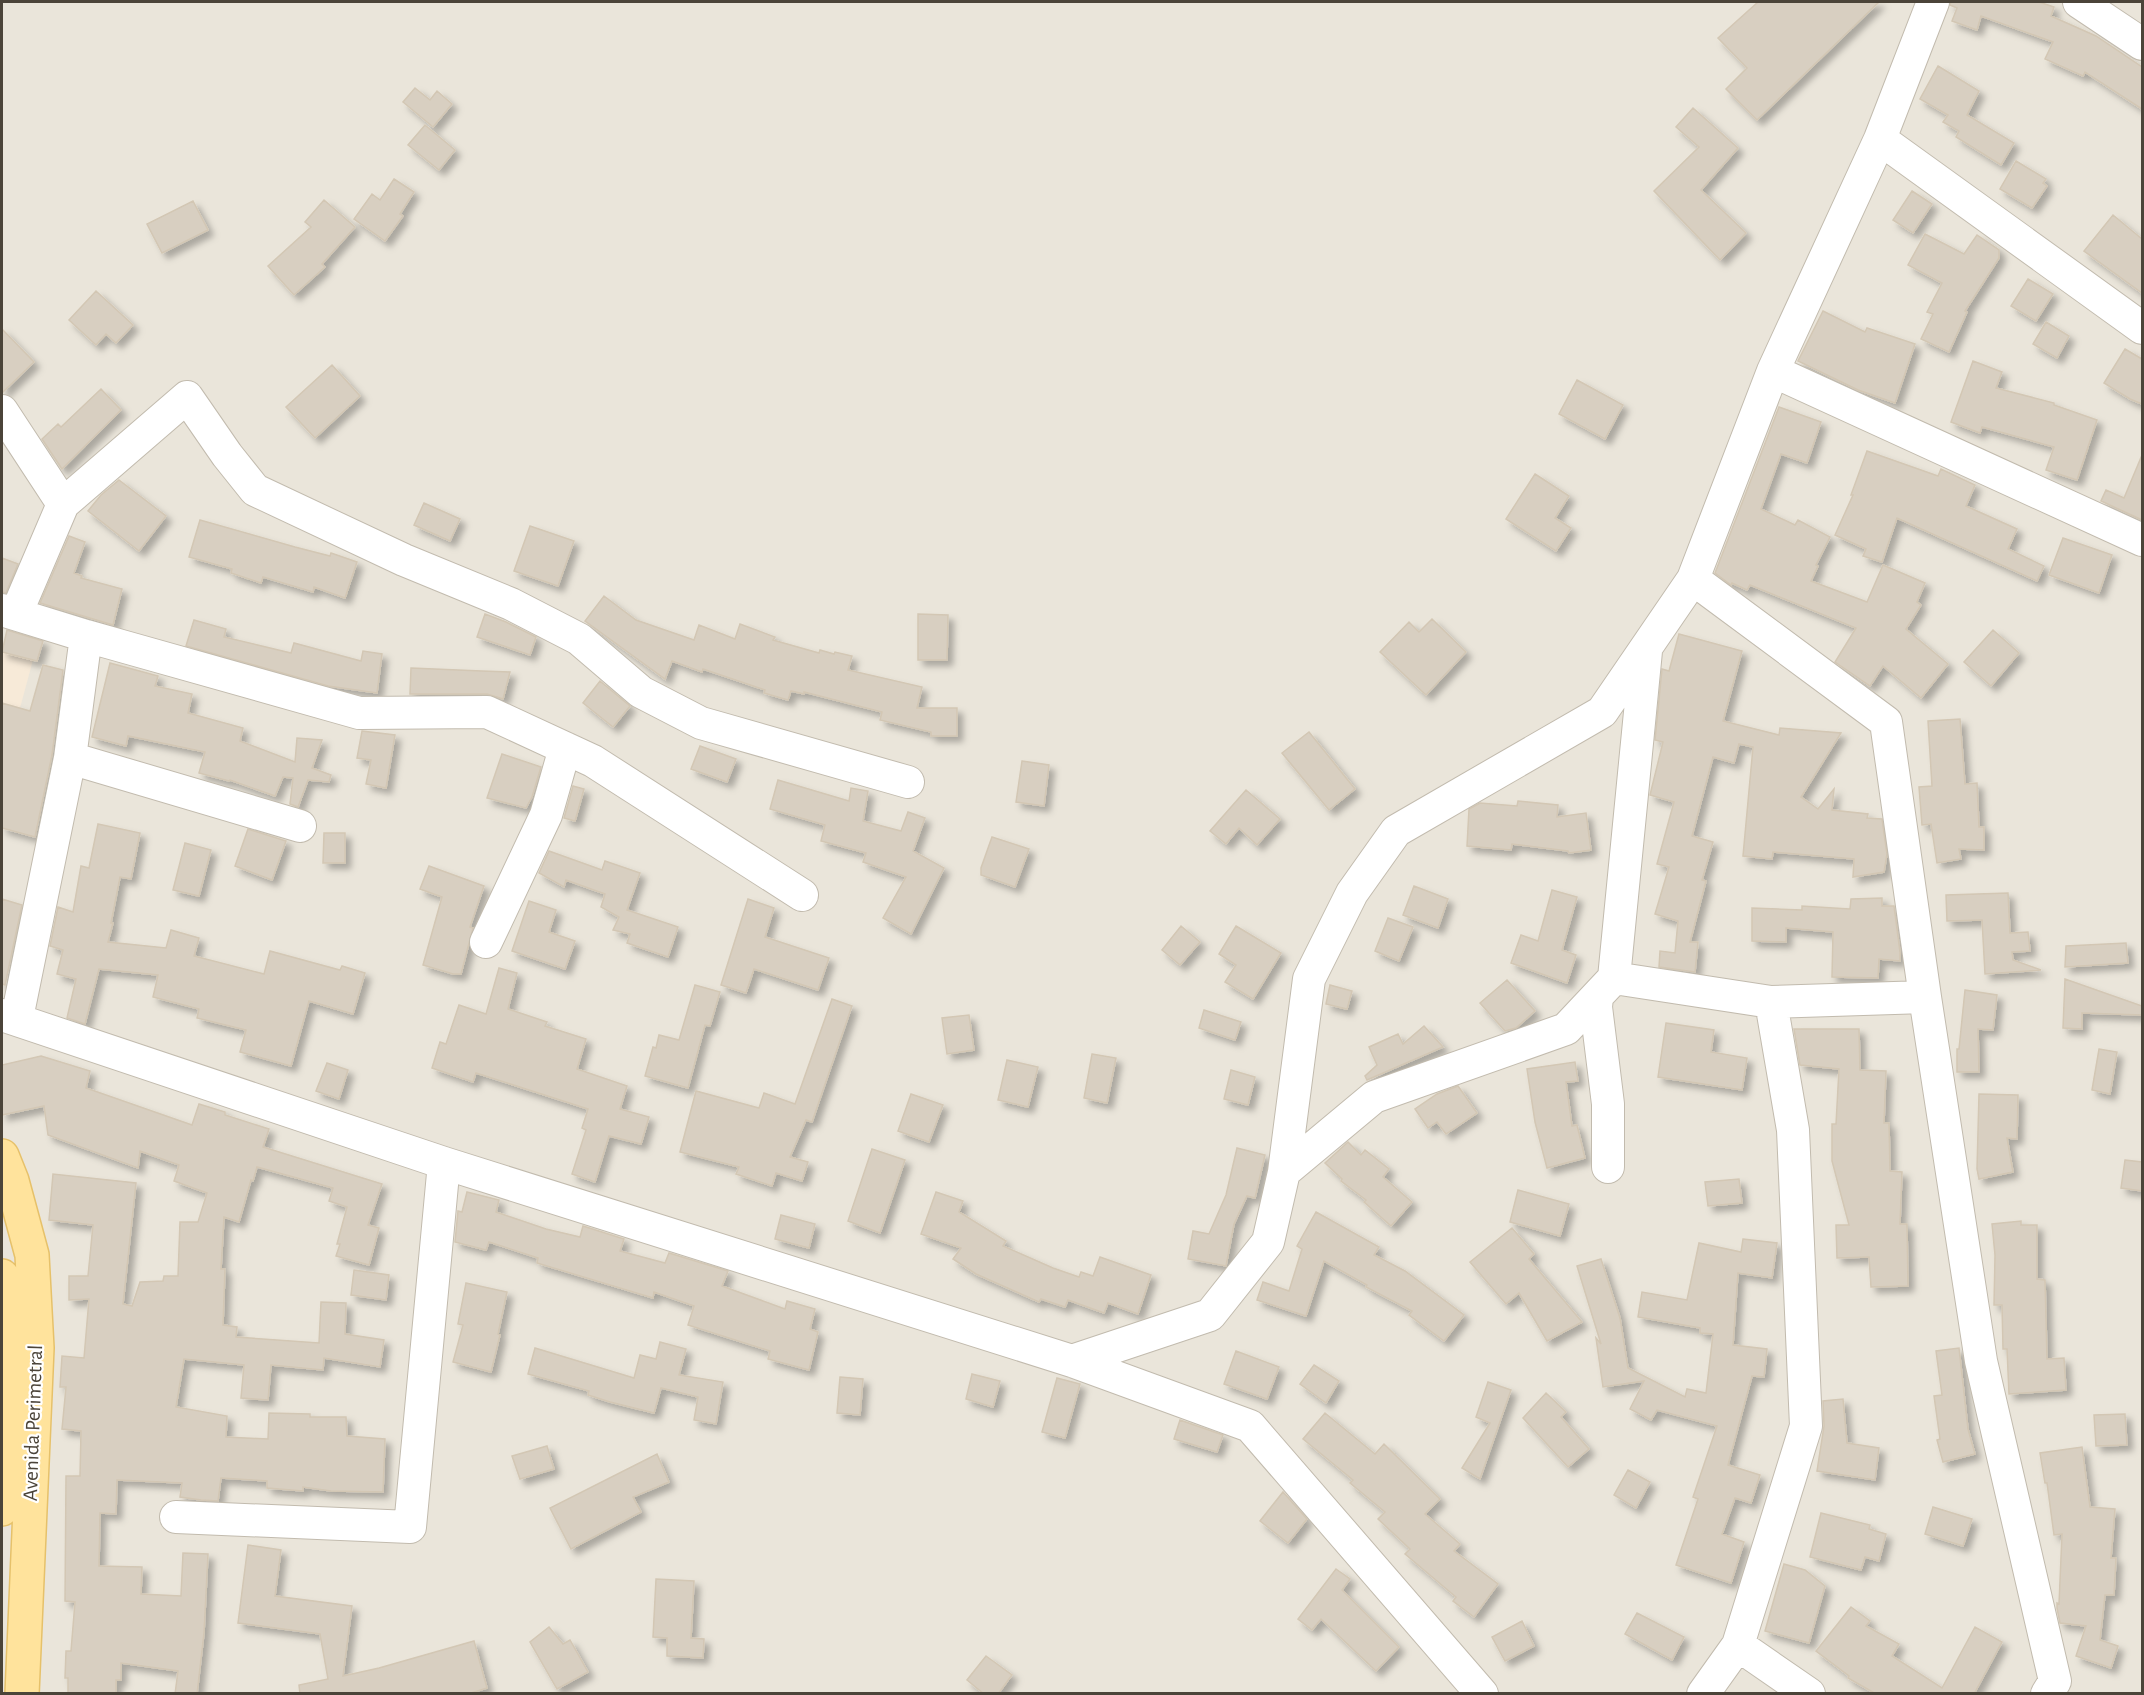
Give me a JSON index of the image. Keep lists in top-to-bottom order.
{
  "streets": {
    "main road": ["Avenida Perimetral"]
  }
}
